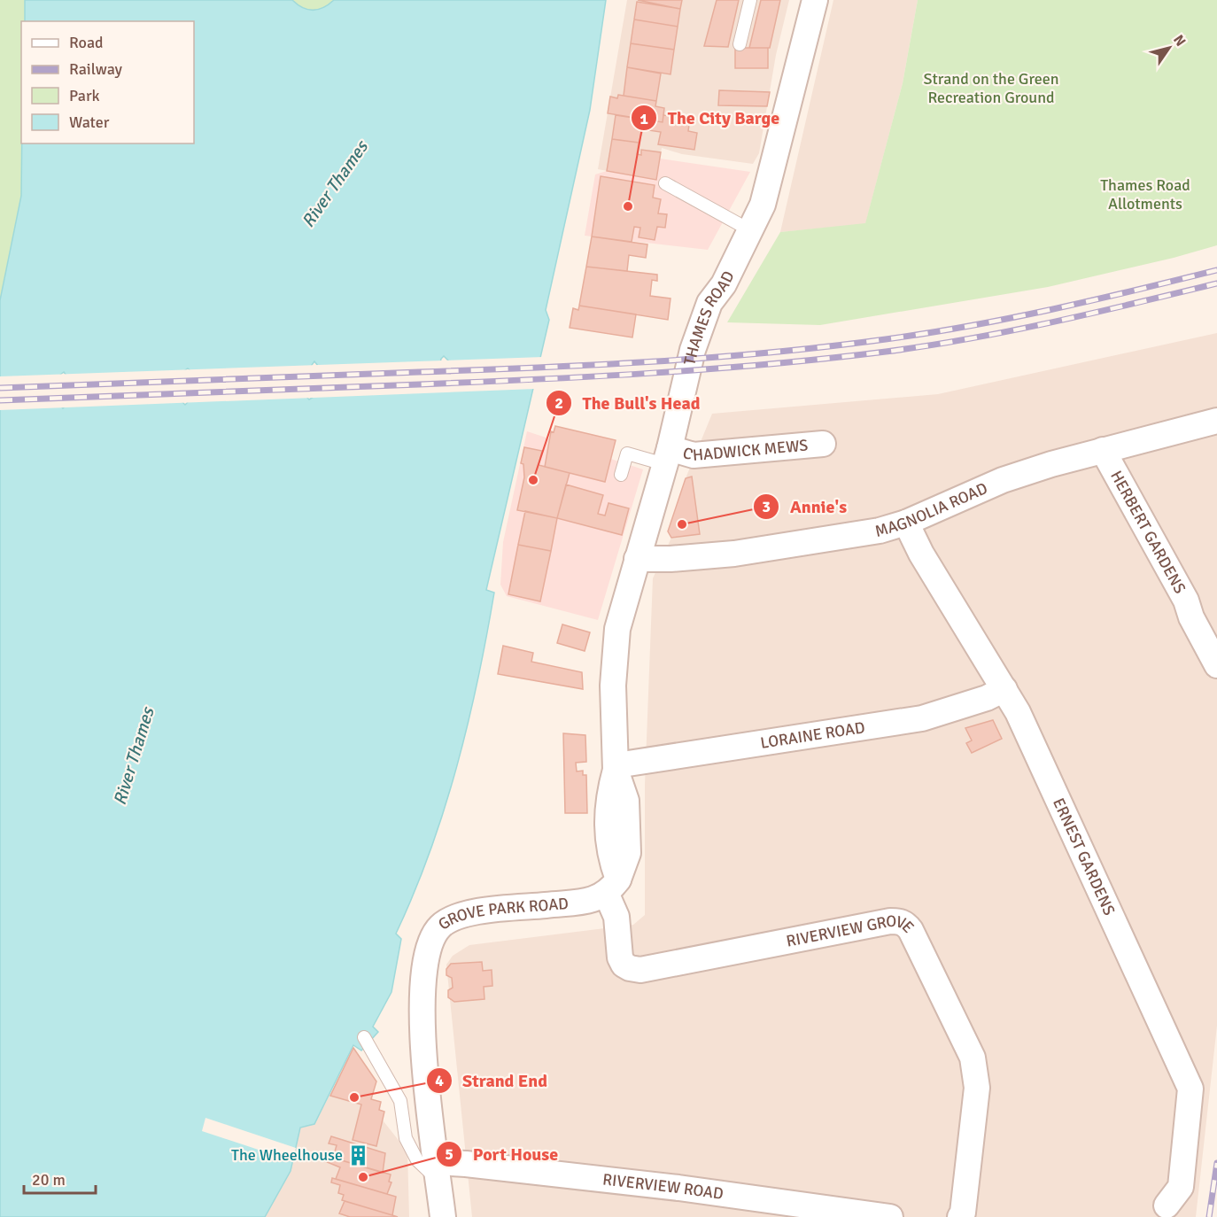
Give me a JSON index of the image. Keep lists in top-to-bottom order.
{
  "streets": {
    "street": [
      "THAMES ROAD",
      "CHADWICK MEWS",
      "MAGNOLIA ROAD",
      "HERBERT GARDENS",
      "LORAINE ROAD",
      "ERNEST GARDENS",
      "GROVE PARK ROAD",
      "RIVERVIEW GROVE",
      "RIVERVIEW ROAD"
    ]
  },
  "crossings": [
    ["THAMES ROAD", "CHADWICK MEWS"],
    ["THAMES ROAD", "MAGNOLIA ROAD"],
    ["THAMES ROAD", "LORAINE ROAD"],
    ["THAMES ROAD", "GROVE PARK ROAD"],
    ["THAMES ROAD", "RIVERVIEW GROVE"],
    ["MAGNOLIA ROAD", "HERBERT GARDENS"],
    ["MAGNOLIA ROAD", "ERNEST GARDENS"],
    ["LORAINE ROAD", "ERNEST GARDENS"],
    ["GROVE PARK ROAD", "RIVERVIEW GROVE"],
    ["GROVE PARK ROAD", "RIVERVIEW ROAD"]
  ],
  "water": ["River Thames"],
  "parks": ["Strand on the Green Recreation Ground", "Thames Road Allotments"],
  "places": {
    "other": [
      "The City Barge",
      "The Bull's Head",
      "Annie's",
      "Strand End",
      "Port House"
    ],
    "building": ["The Wheelhouse"]
  },
  "legend": [
    "Road",
    "Railway",
    "Park",
    "Water"
  ],
  "scale_bar": "20 m",
  "north": "top right"
}
